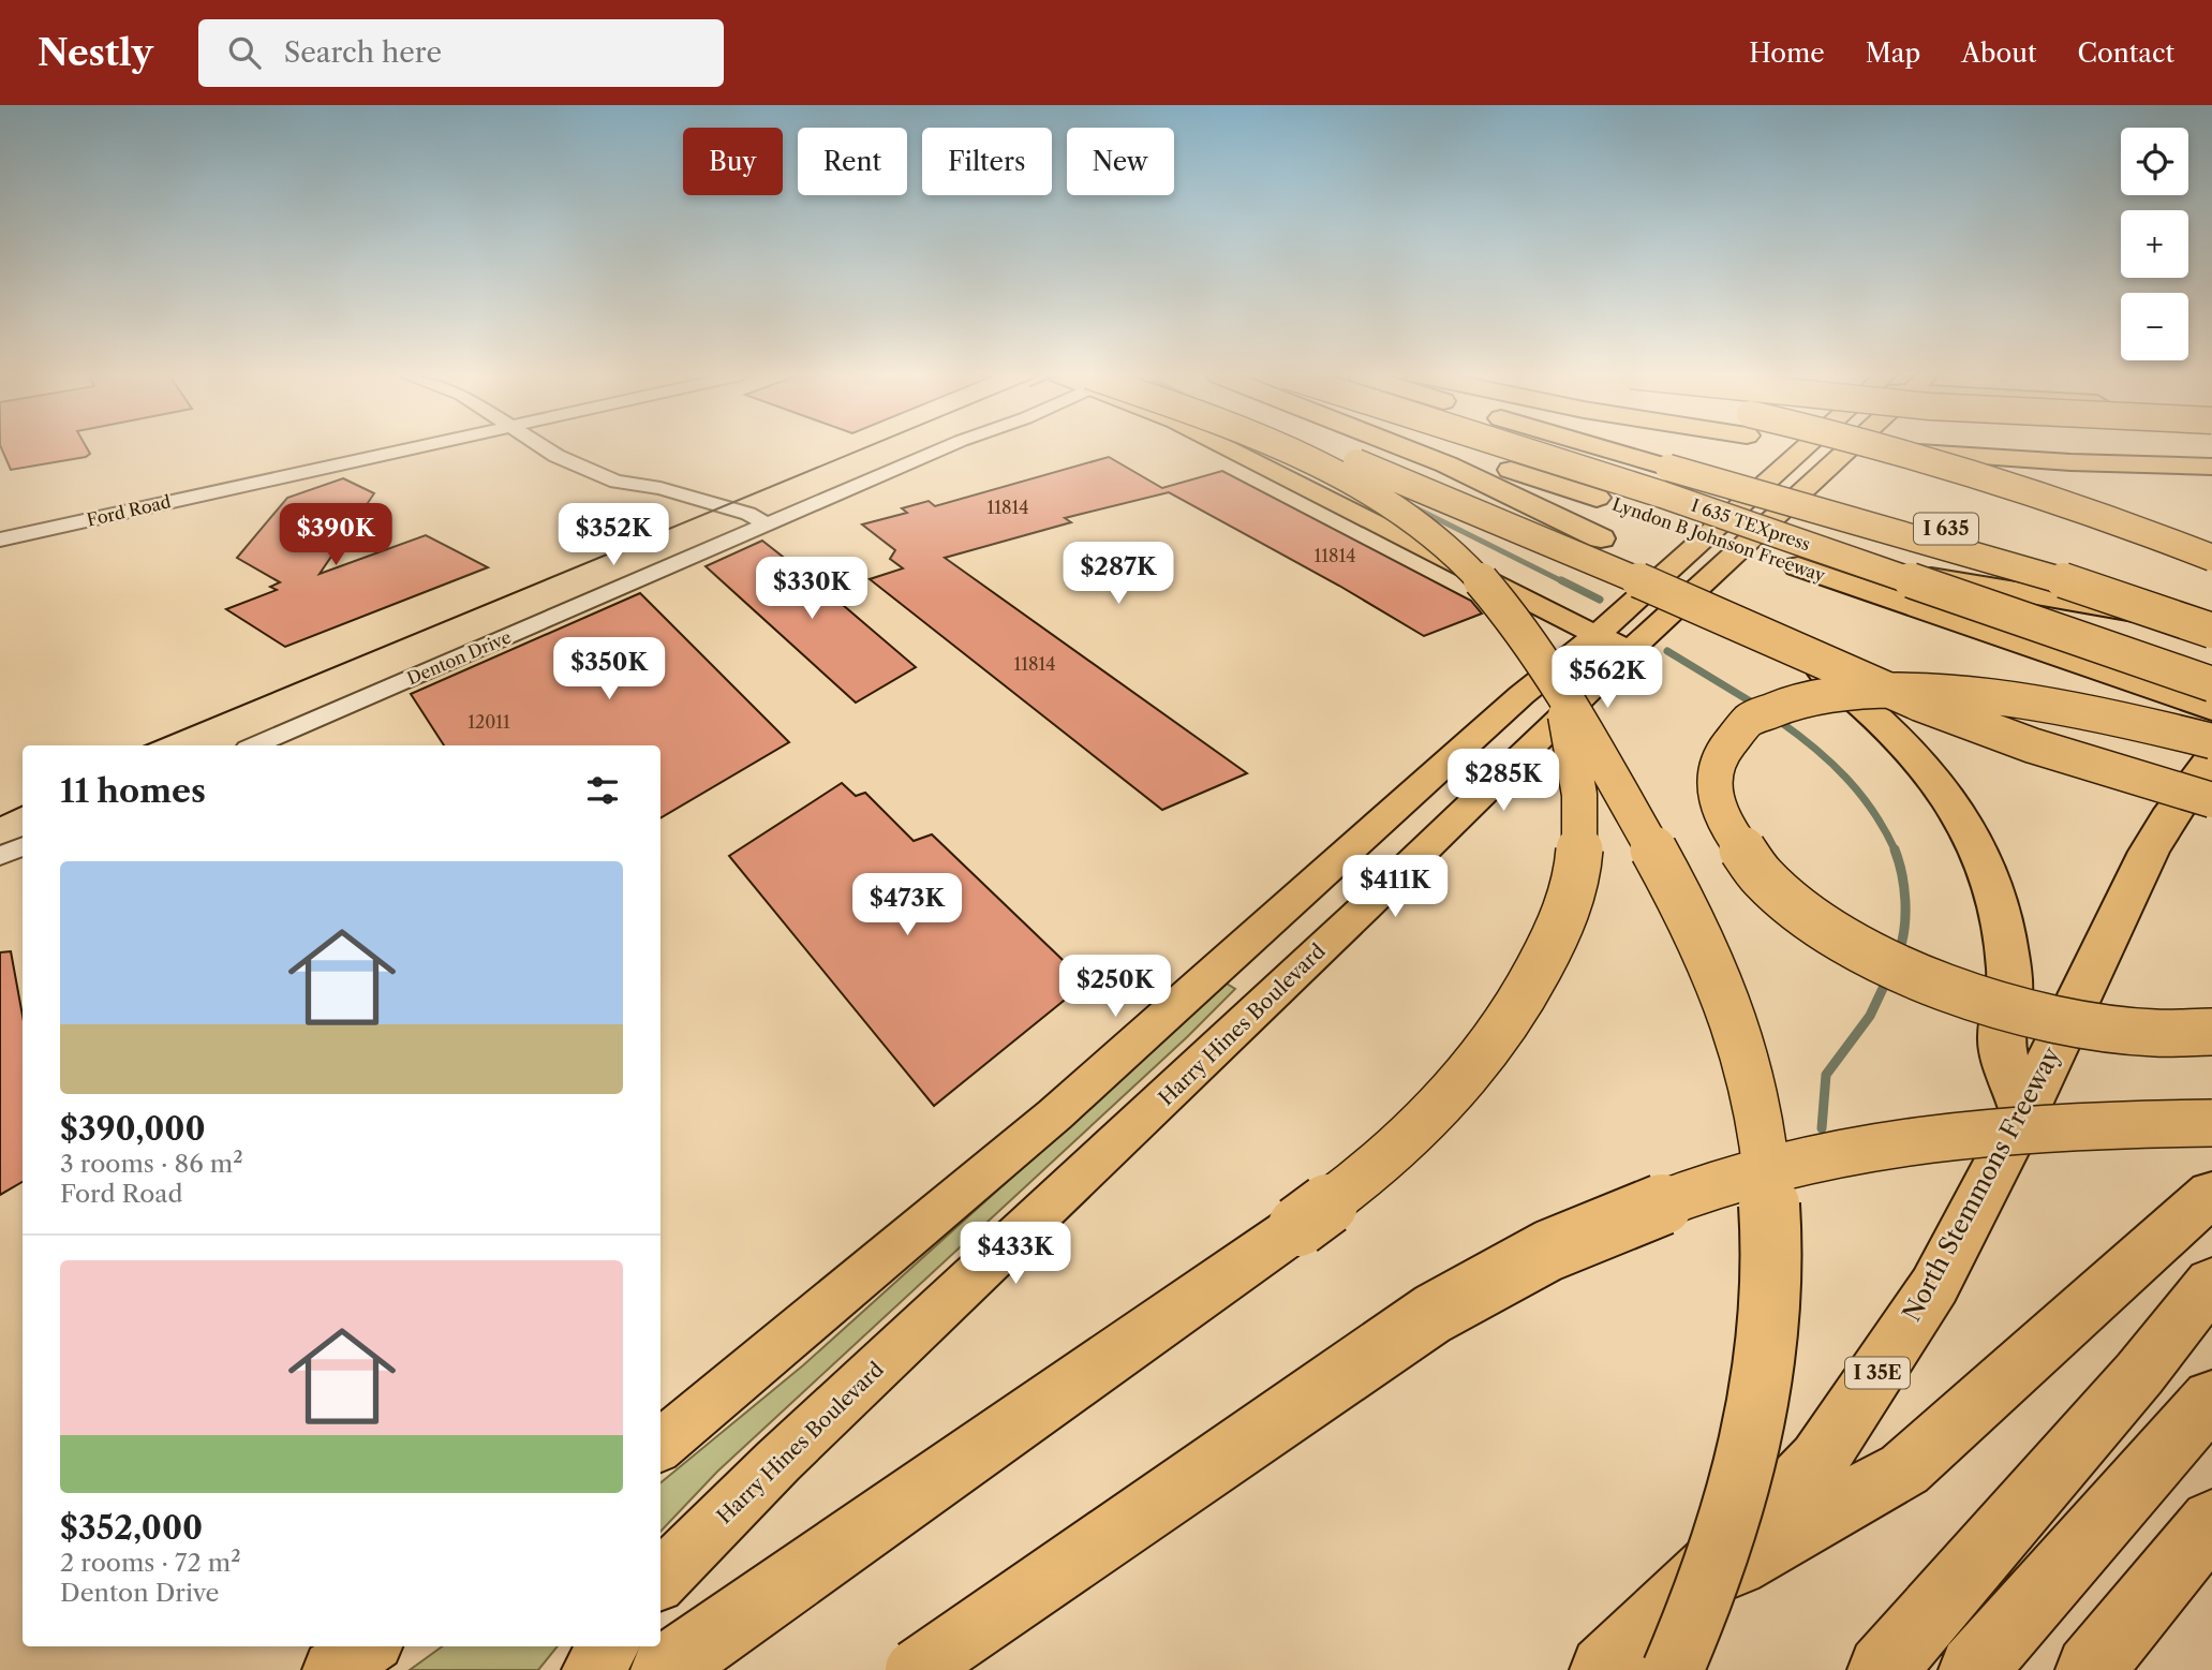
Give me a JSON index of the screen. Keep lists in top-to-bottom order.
{
  "streets": {
    "highway": [
      "I 635 TEXpress",
      "I 635",
      "Lyndon B Johnson Freeway",
      "North Stemmons Freeway",
      "I 35E"
    ],
    "main road": ["Harry Hines Boulevard"],
    "street": ["Ford Road", "Denton Drive"]
  },
  "house_numbers": [
    "11814",
    "11814",
    "11814",
    "12011"
  ],
  "page": {
    "header": "Nestly",
    "search": "Search here",
    "nav": [
      "Home",
      "Map",
      "About",
      "Contact"
    ],
    "map_buttons": ["+", "−"],
    "chip": [
      "Buy",
      "Rent",
      "Filters",
      "New"
    ],
    "price": [
      "$390K",
      "$352K",
      "$287K",
      "$330K",
      "$350K",
      "$562K",
      "$285K",
      "$411K",
      "$473K",
      "$250K",
      "$433K"
    ],
    "heading": "11 homes",
    "list": [
      {
        "name": "$390,000",
        "note": "3 rooms · 86 m² · Ford Road"
      },
      {
        "name": "$352,000",
        "note": "2 rooms · 72 m² · Denton Drive"
      }
    ]
  }
}
